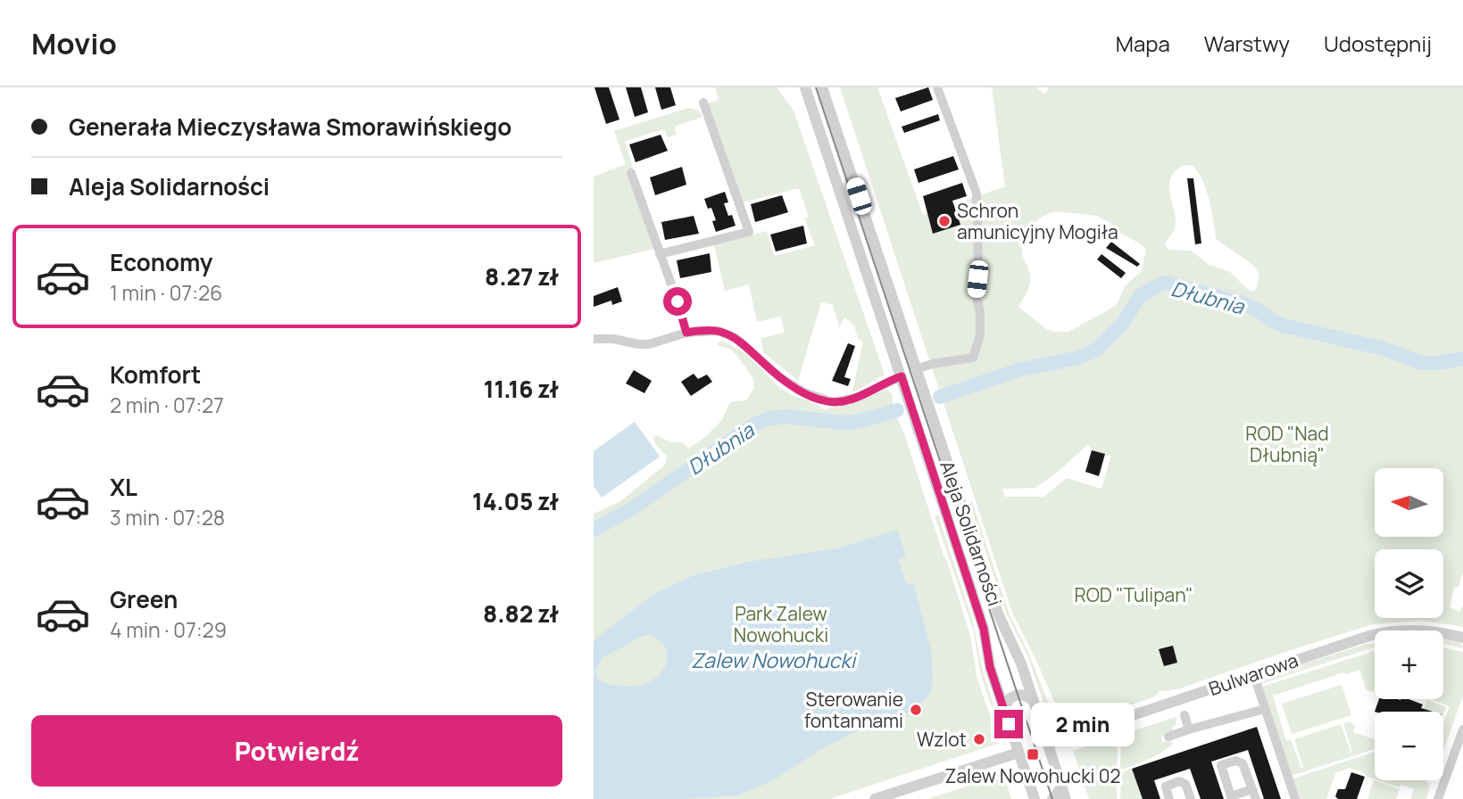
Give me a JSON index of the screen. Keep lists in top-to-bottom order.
{
  "streets": {
    "street": ["Aleja Solidarności", "Bulwarowa"]
  },
  "crossings": [
    ["Aleja Solidarności", "Bulwarowa"]
  ],
  "water": ["Dłubnia", "Zalew Nowohucki"],
  "parks": ["ROD \"Nad Dłubnią\"", "ROD \"Tulipan\"", "Park Zalew Nowohucki"],
  "places": {
    "other": ["Schron amunicyjny Mogiła", "Sterowanie fontannami", "Wzlot"],
    "transit": ["Zalew Nowohucki 02"]
  },
  "north": "left",
  "page": {
    "header": "Movio",
    "nav": ["Mapa", "Warstwy", "Udostępnij"],
    "banner": ["Generała Mieczysława Smorawińskiego", "Aleja Solidarności"],
    "list": [
      {
        "name": "Economy",
        "note": "1 min · 07:26",
        "value": "8.27 zł"
      },
      {
        "name": "Komfort",
        "note": "2 min · 07:27",
        "value": "11.16 zł"
      },
      {
        "name": "XL",
        "note": "3 min · 07:28",
        "value": "14.05 zł"
      },
      {
        "name": "Green",
        "note": "4 min · 07:29",
        "value": "8.82 zł"
      }
    ],
    "map_buttons": ["+", "−"],
    "buttons": "Potwierdź",
    "bubble": "2 min"
  }
}
